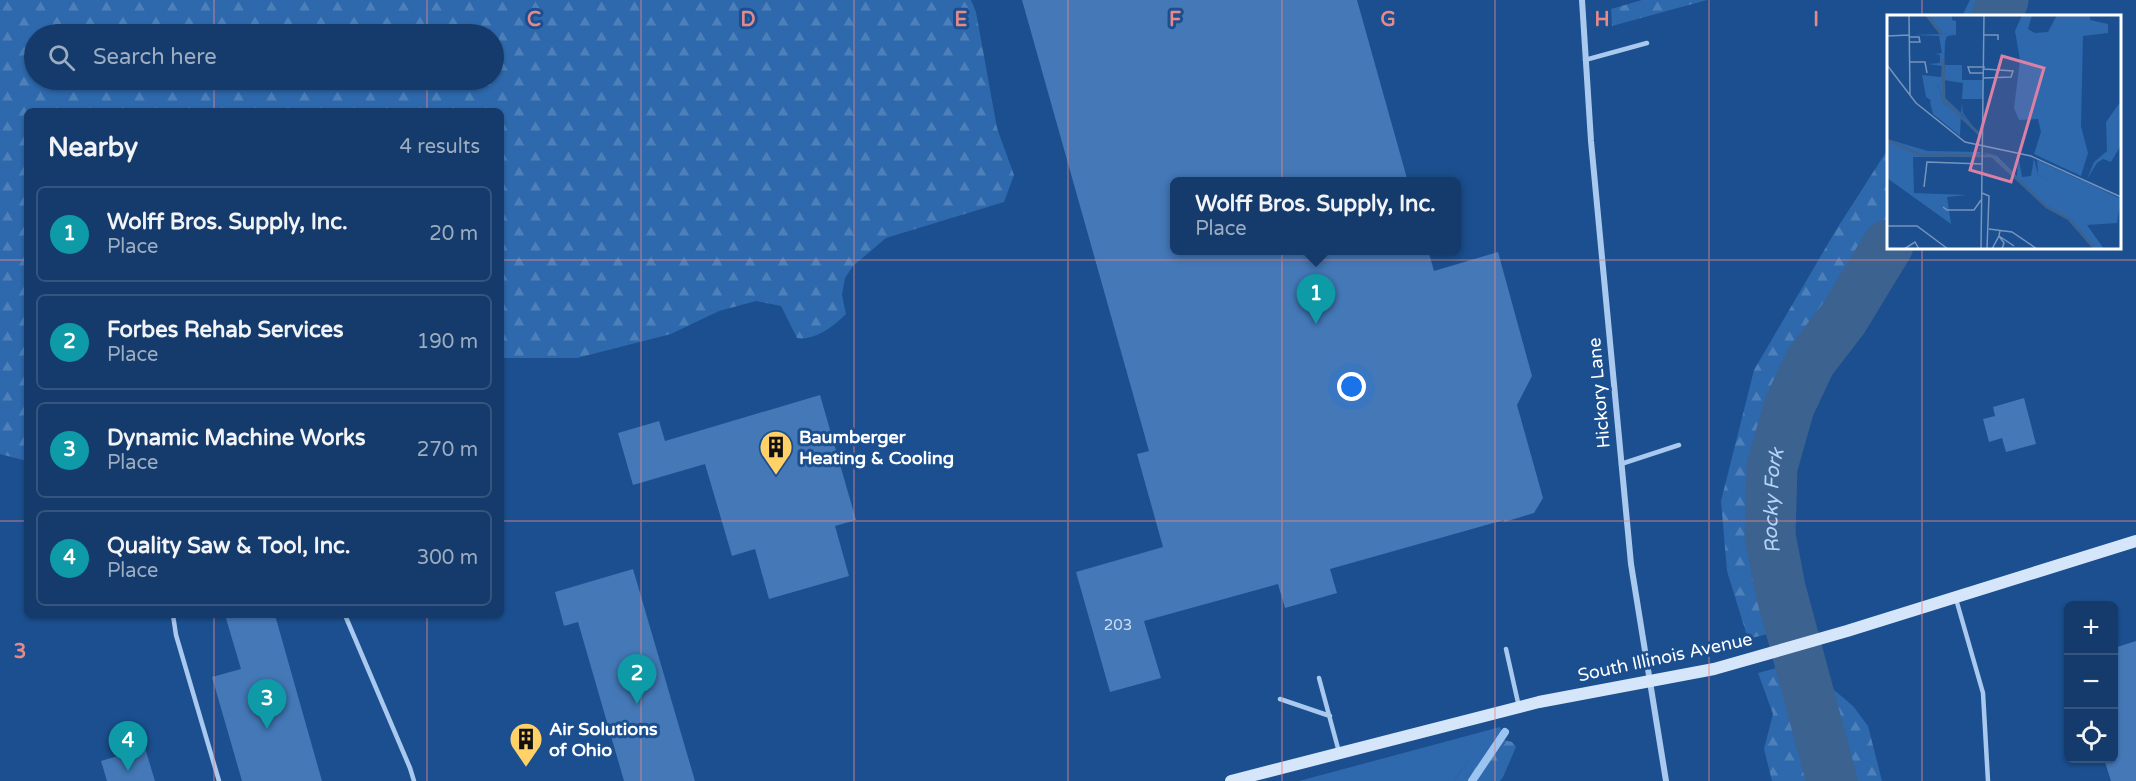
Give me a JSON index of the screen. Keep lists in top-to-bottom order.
{
  "streets": {
    "main road": ["South Illinois Avenue"],
    "street": ["Hickory Lane"]
  },
  "crossings": [
    ["Hickory Lane", "South Illinois Avenue"]
  ],
  "water": ["Rocky Fork"],
  "places": {
    "building": ["Baumberger Heating & Cooling", "Air Solutions of Ohio"]
  },
  "house_numbers": ["203"],
  "page": {
    "search": "Search here",
    "heading": ["Nearby", "4 results"],
    "popup": ["Wolff Bros. Supply, Inc.", "Place"],
    "list": [
      {
        "mark": "1",
        "name": "Wolff Bros. Supply, Inc.",
        "note": "Place",
        "value": "20 m"
      },
      {
        "mark": "2",
        "name": "Forbes Rehab Services",
        "note": "Place",
        "value": "190 m"
      },
      {
        "mark": "3",
        "name": "Dynamic Machine Works",
        "note": "Place",
        "value": "270 m"
      },
      {
        "mark": "4",
        "name": "Quality Saw & Tool, Inc.",
        "note": "Place",
        "value": "300 m"
      }
    ],
    "pins": [
      "1",
      "2",
      "3",
      "4"
    ],
    "map_buttons": ["+", "−"]
  },
  "grid": {
    "columns": [
      "C",
      "D",
      "E",
      "F",
      "G",
      "H",
      "I"
    ],
    "rows": ["3"]
  }
}
